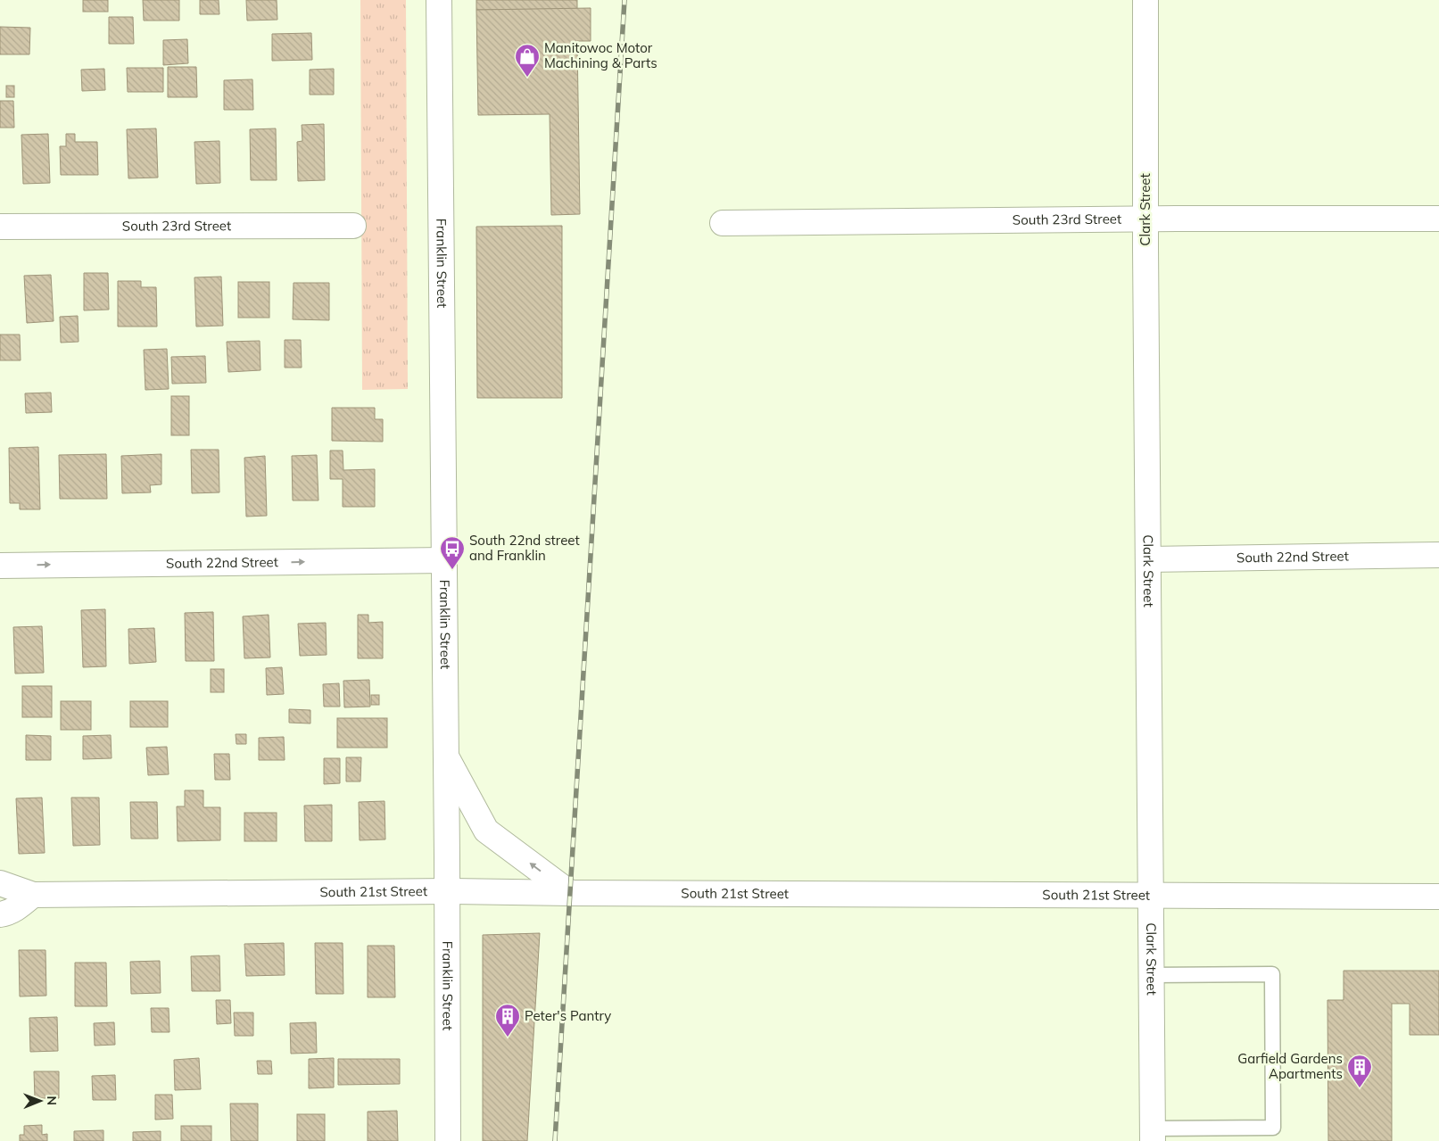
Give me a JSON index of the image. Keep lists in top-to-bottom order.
{
  "streets": {
    "street": [
      "Clark Street",
      "South 23rd Street",
      "Franklin Street",
      "South 22nd Street",
      "South 21st Street"
    ]
  },
  "crossings": [
    ["Clark Street", "South 23rd Street"],
    ["Clark Street", "South 22nd Street"],
    ["Clark Street", "South 21st Street"],
    ["Franklin Street", "South 22nd Street"],
    ["Franklin Street", "South 21st Street"]
  ],
  "one_way": ["South 22nd Street"],
  "places": {
    "shop": ["Manitowoc Motor Machining & Parts"],
    "bus stop": ["South 22nd street and Franklin"],
    "building": ["Peter's Pantry", "Garfield Gardens Apartments"]
  },
  "north": "right"
}
